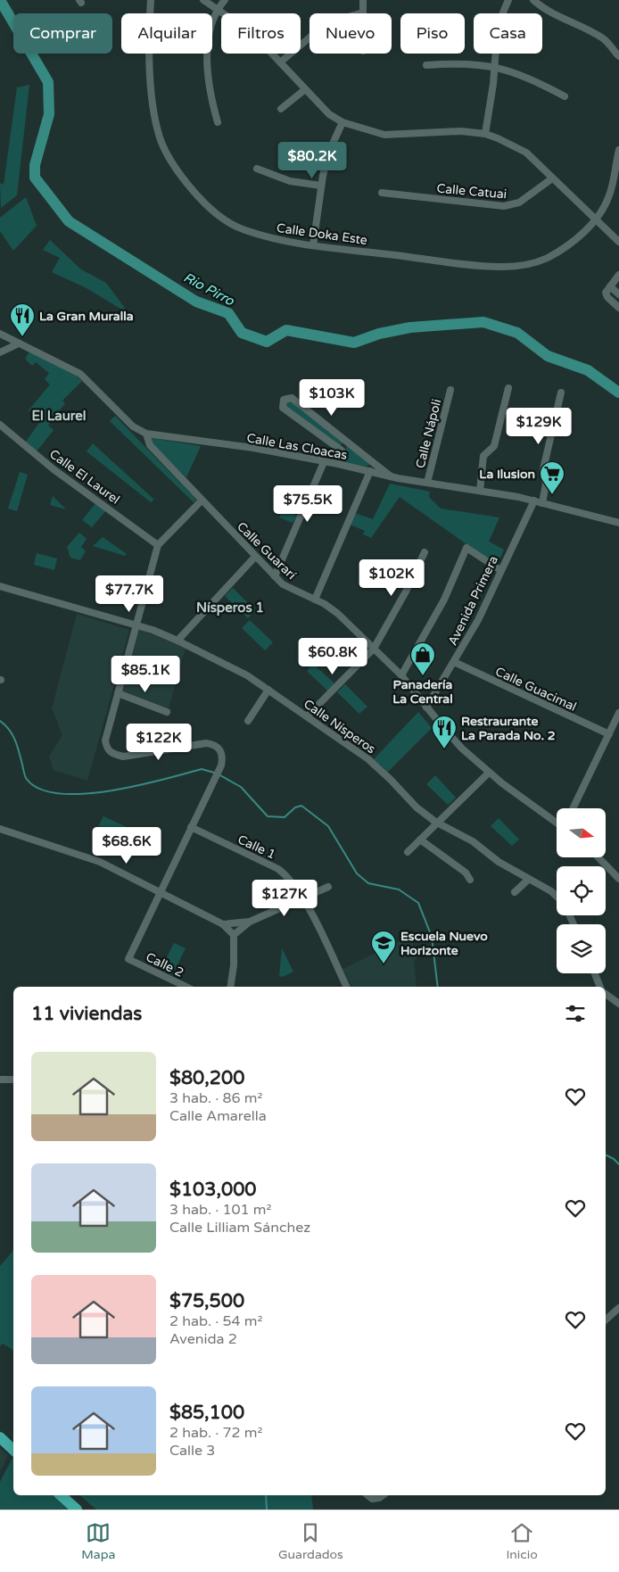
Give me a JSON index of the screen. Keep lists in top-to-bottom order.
{
  "streets": {
    "street": [
      "Calle Catuai",
      "Calle Doka Este",
      "Calle Nápoli",
      "Calle Las Cloacas",
      "Calle El Laurel",
      "Calle Guararí",
      "Avenida Primera",
      "Calle Guacimal",
      "Calle Nísperos",
      "Calle 1",
      "Calle 2"
    ]
  },
  "crossings": [
    ["Calle Nápoli", "Calle Las Cloacas"],
    ["Calle Las Cloacas", "Calle Guararí"],
    ["Calle Las Cloacas", "Avenida Primera"],
    ["Calle Guararí", "Avenida Primera"],
    ["Avenida Primera", "Calle Guacimal"]
  ],
  "districts": ["El Laurel", "Nísperos 1"],
  "water": ["Rio Pirro"],
  "places": {
    "restaurant": ["La Gran Muralla", "Restraurante La Parada No. 2"],
    "supermarket": ["La Ilusion"],
    "shop": ["Panadería La Central"],
    "school or university": ["Escuela Nuevo Horizonte"]
  },
  "north": "right",
  "page": {
    "chip": [
      "Comprar",
      "Alquilar",
      "Filtros",
      "Nuevo",
      "Piso",
      "Casa"
    ],
    "price": [
      "$80.2K",
      "$103K",
      "$129K",
      "$75.5K",
      "$102K",
      "$77.7K",
      "$60.8K",
      "$85.1K",
      "$122K",
      "$68.6K",
      "$127K"
    ],
    "heading": "11 viviendas",
    "list": [
      {
        "name": "$80,200",
        "note": "3 hab. · 86 m² · Calle Amarella"
      },
      {
        "name": "$103,000",
        "note": "3 hab. · 101 m² · Calle Lilliam Sánchez"
      },
      {
        "name": "$75,500",
        "note": "2 hab. · 54 m² · Avenida 2"
      },
      {
        "name": "$85,100",
        "note": "2 hab. · 72 m² · Calle 3"
      }
    ],
    "tabs": ["Mapa", "Guardados", "Inicio"]
  }
}
